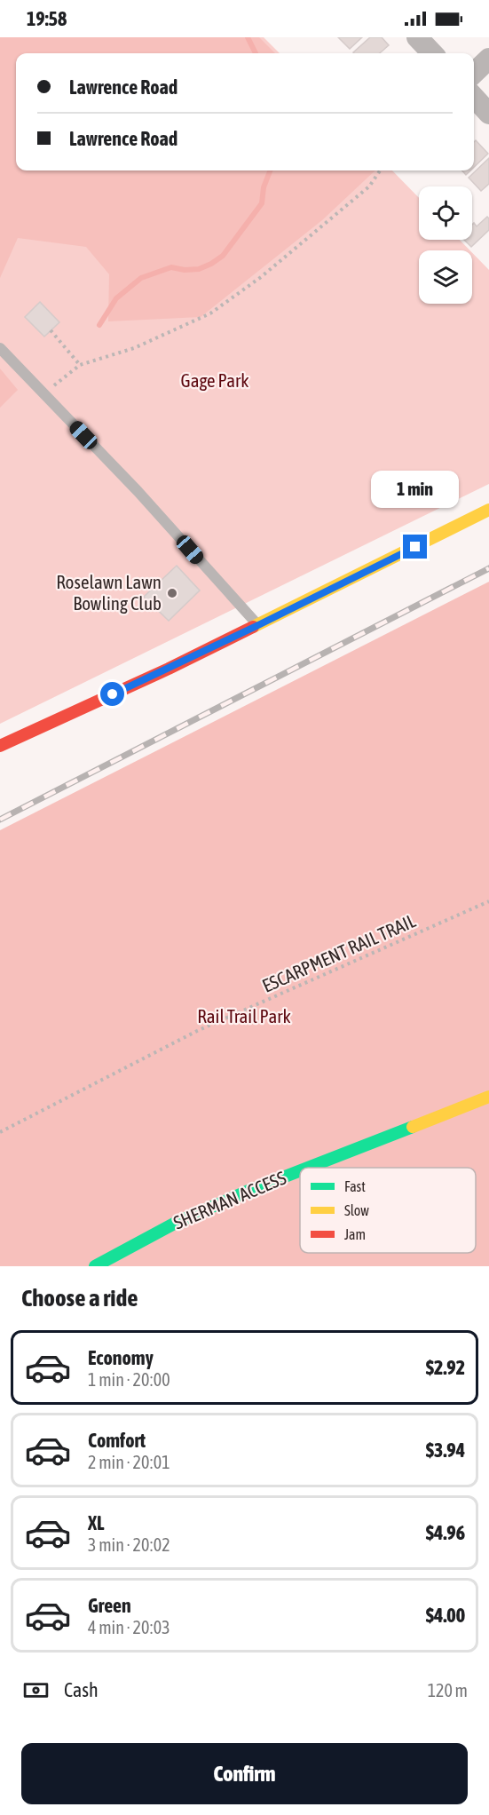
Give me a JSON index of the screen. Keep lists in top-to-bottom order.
{
  "streets": {
    "street": ["SHERMAN ACCESS"],
    "path": ["ESCARPMENT RAIL TRAIL"]
  },
  "parks": ["Gage Park", "Rail Trail Park"],
  "places": ["Roselawn Lawn Bowling Club"],
  "legend": ["Fast", "Slow", "Jam"],
  "page": {
    "status": "19:58",
    "banner": ["Lawrence Road", "Lawrence Road"],
    "bubble": "1 min",
    "heading": "Choose a ride",
    "list": [
      {
        "name": "Economy",
        "note": "1 min · 20:00",
        "value": "$2.92"
      },
      {
        "name": "Comfort",
        "note": "2 min · 20:01",
        "value": "$3.94"
      },
      {
        "name": "XL",
        "note": "3 min · 20:02",
        "value": "$4.96"
      },
      {
        "name": "Green",
        "note": "4 min · 20:03",
        "value": "$4.00"
      }
    ],
    "pay": ["Cash", "120 m"],
    "buttons": "Confirm"
  }
}
